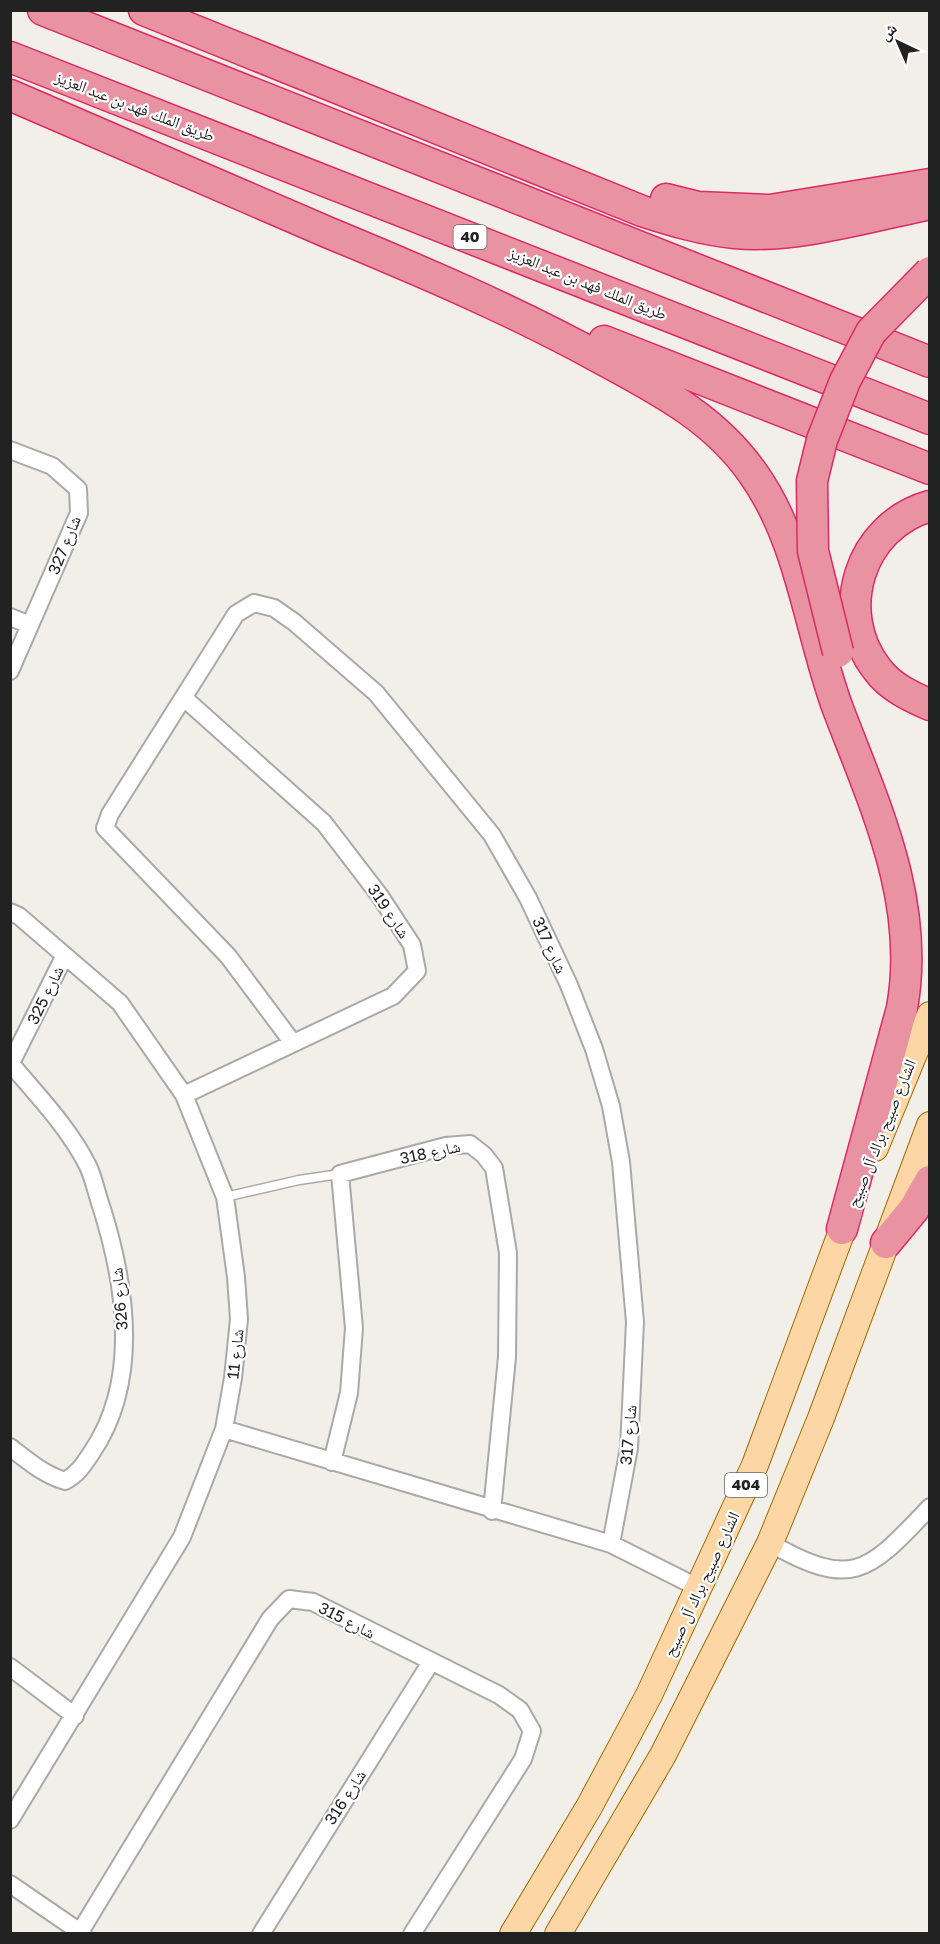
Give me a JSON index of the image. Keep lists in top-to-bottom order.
{
  "streets": {
    "highway": ["طريق الملك فهد بن عبد العزيز", "40"],
    "main road": ["الشارع صبيح براك آل صبيح", "404"],
    "street": [
      "شارع 327",
      "شارع 319",
      "شارع 317",
      "شارع 325",
      "شارع 318",
      "شارع 326",
      "شارع 11",
      "شارع 315",
      "شارع 316"
    ]
  },
  "crossings": [
    ["شارع 319", "شارع 317"],
    ["شارع 319", "شارع 11"],
    ["شارع 325", "شارع 326"],
    ["شارع 325", "شارع 11"],
    ["شارع 315", "شارع 316"]
  ],
  "north": "top left"
}
